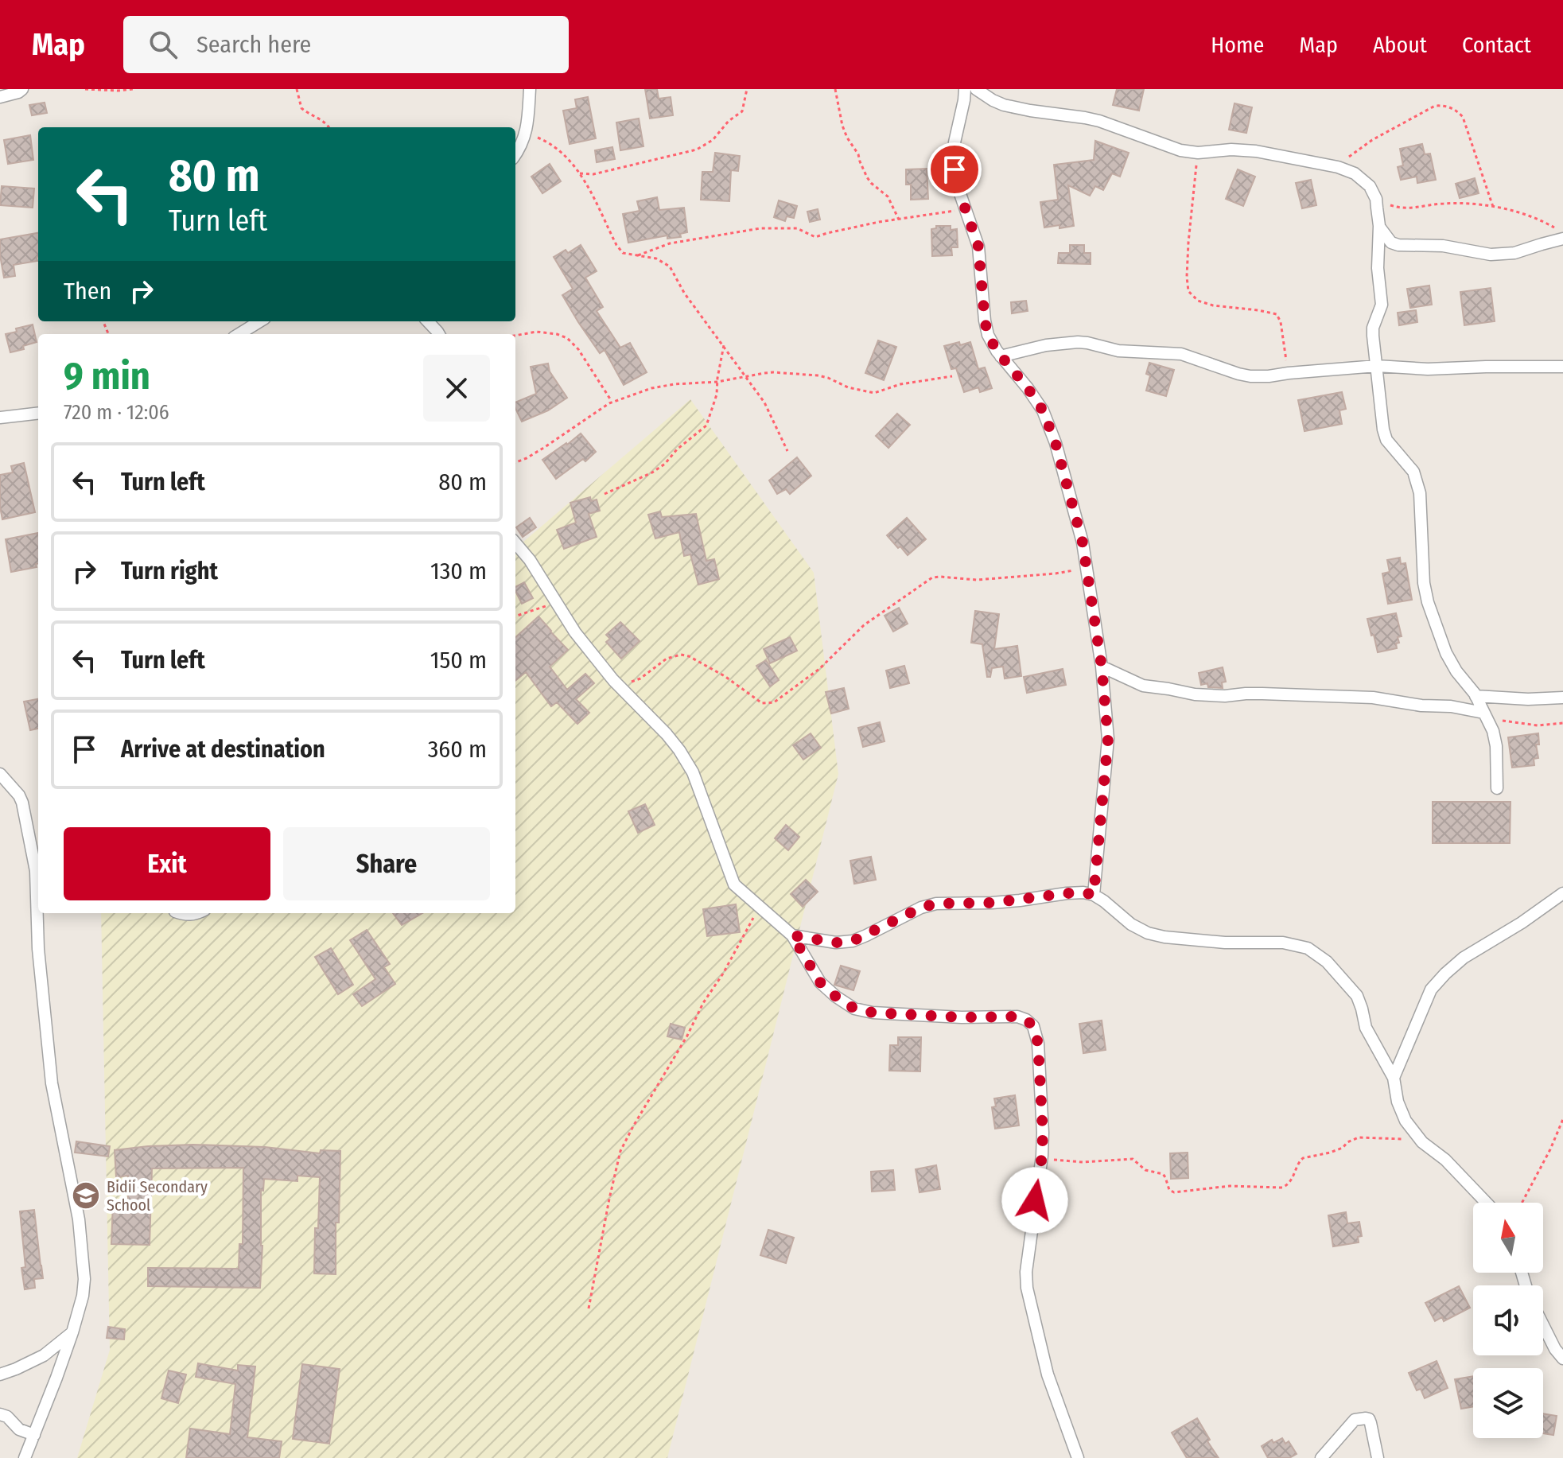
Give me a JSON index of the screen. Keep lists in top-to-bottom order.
{
  "places": {
    "school or university": ["Bidii Secondary School"]
  },
  "north": "top",
  "page": {
    "header": "Map",
    "search": "Search here",
    "nav": [
      "Home",
      "Map",
      "About",
      "Contact"
    ],
    "turn": ["80 m", "Turn left"],
    "then": "Then",
    "heading": ["9 min", "720 m · 12:06"],
    "list": [
      {
        "name": "Turn left",
        "value": "80 m"
      },
      {
        "name": "Turn right",
        "value": "130 m"
      },
      {
        "name": "Turn left",
        "value": "150 m"
      },
      {
        "name": "Arrive at destination",
        "value": "360 m"
      }
    ],
    "buttons": ["Exit", "Share"]
  }
}
